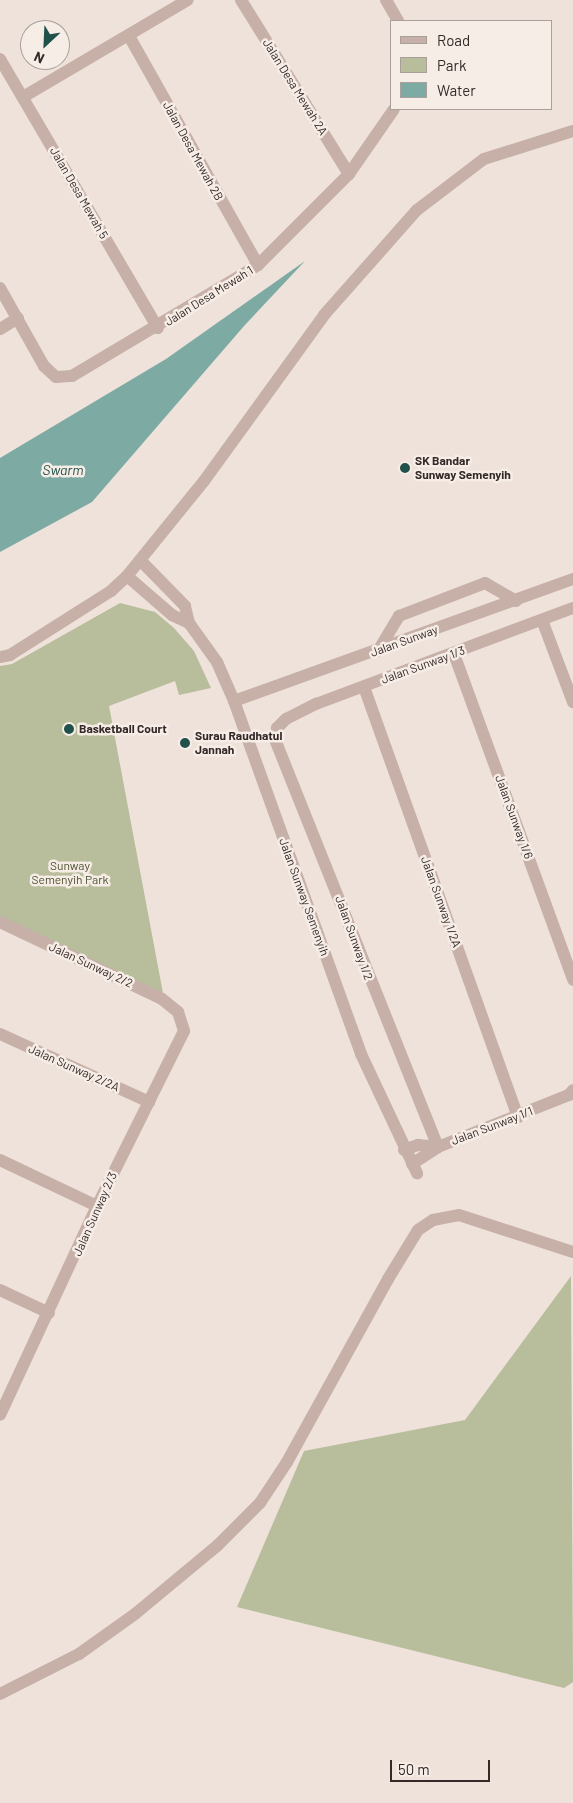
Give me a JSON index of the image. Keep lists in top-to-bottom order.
{
  "streets": {
    "street": [
      "Jalan Desa Mewah 2A",
      "Jalan Desa Mewah 2B",
      "Jalan Desa Mewah 5",
      "Jalan Desa Mewah 1",
      "Jalan Sunway",
      "Jalan Sunway 1/3",
      "Jalan Sunway 1/6",
      "Jalan Sunway Semenyih",
      "Jalan Sunway 1/2A",
      "Jalan Sunway 1/2",
      "Jalan Sunway 2/2",
      "Jalan Sunway 2/2A",
      "Jalan Sunway 1/1",
      "Jalan Sunway 2/3"
    ]
  },
  "crossings": [
    ["Jalan Desa Mewah 2A", "Jalan Desa Mewah 1"],
    ["Jalan Desa Mewah 2B", "Jalan Desa Mewah 1"],
    ["Jalan Desa Mewah 5", "Jalan Desa Mewah 1"],
    ["Jalan Sunway", "Jalan Sunway Semenyih"],
    ["Jalan Sunway 1/3", "Jalan Sunway 1/6"],
    ["Jalan Sunway 1/3", "Jalan Sunway 1/2A"],
    ["Jalan Sunway 1/3", "Jalan Sunway 1/2"],
    ["Jalan Sunway Semenyih", "Jalan Sunway 1/1"],
    ["Jalan Sunway 1/2A", "Jalan Sunway 1/1"],
    ["Jalan Sunway 1/2", "Jalan Sunway 1/1"],
    ["Jalan Sunway 2/2", "Jalan Sunway 2/3"],
    ["Jalan Sunway 2/2A", "Jalan Sunway 2/3"]
  ],
  "water": ["Swarm"],
  "parks": ["Sunway Semenyih Park"],
  "places": ["SK Bandar Sunway Semenyih", "Basketball Court", "Surau Raudhatul Jannah"],
  "legend": ["Road", "Park", "Water"],
  "scale_bar": "50 m",
  "north": "bottom left"
}
